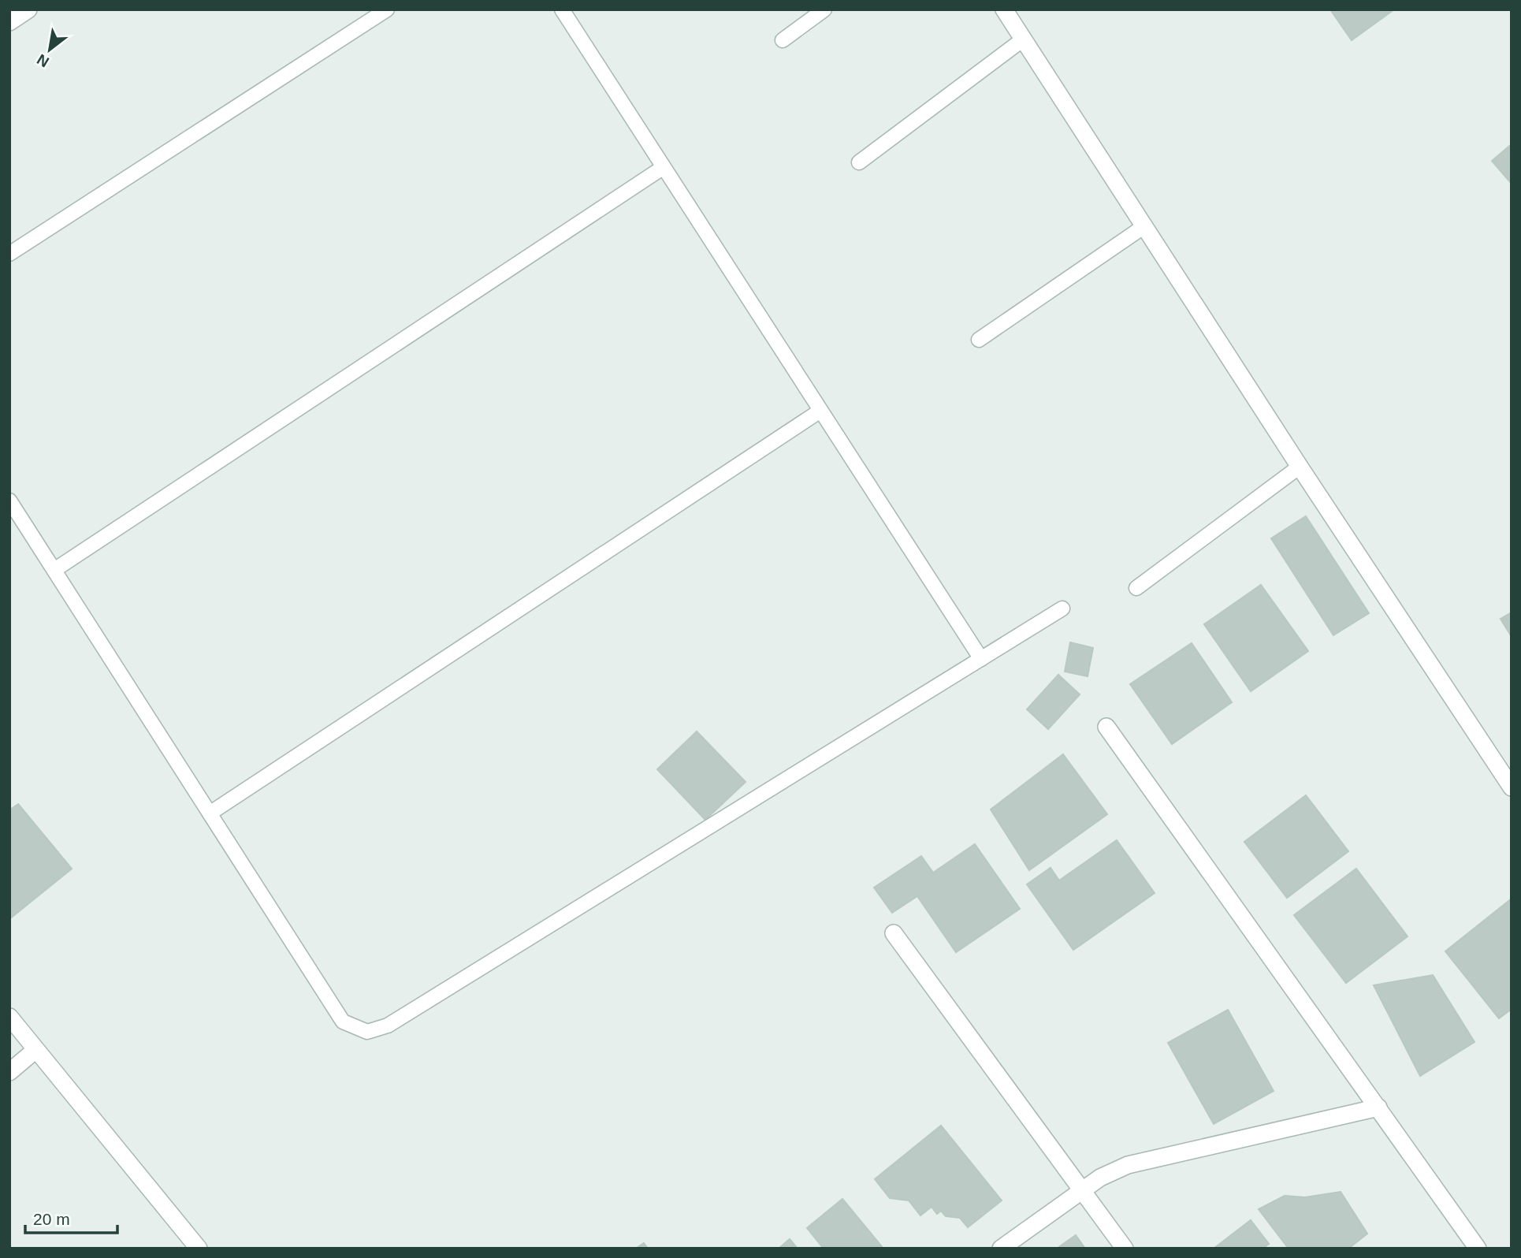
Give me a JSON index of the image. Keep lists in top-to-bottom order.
{
  "scale_bar": "20 m",
  "north": "bottom left"
}
